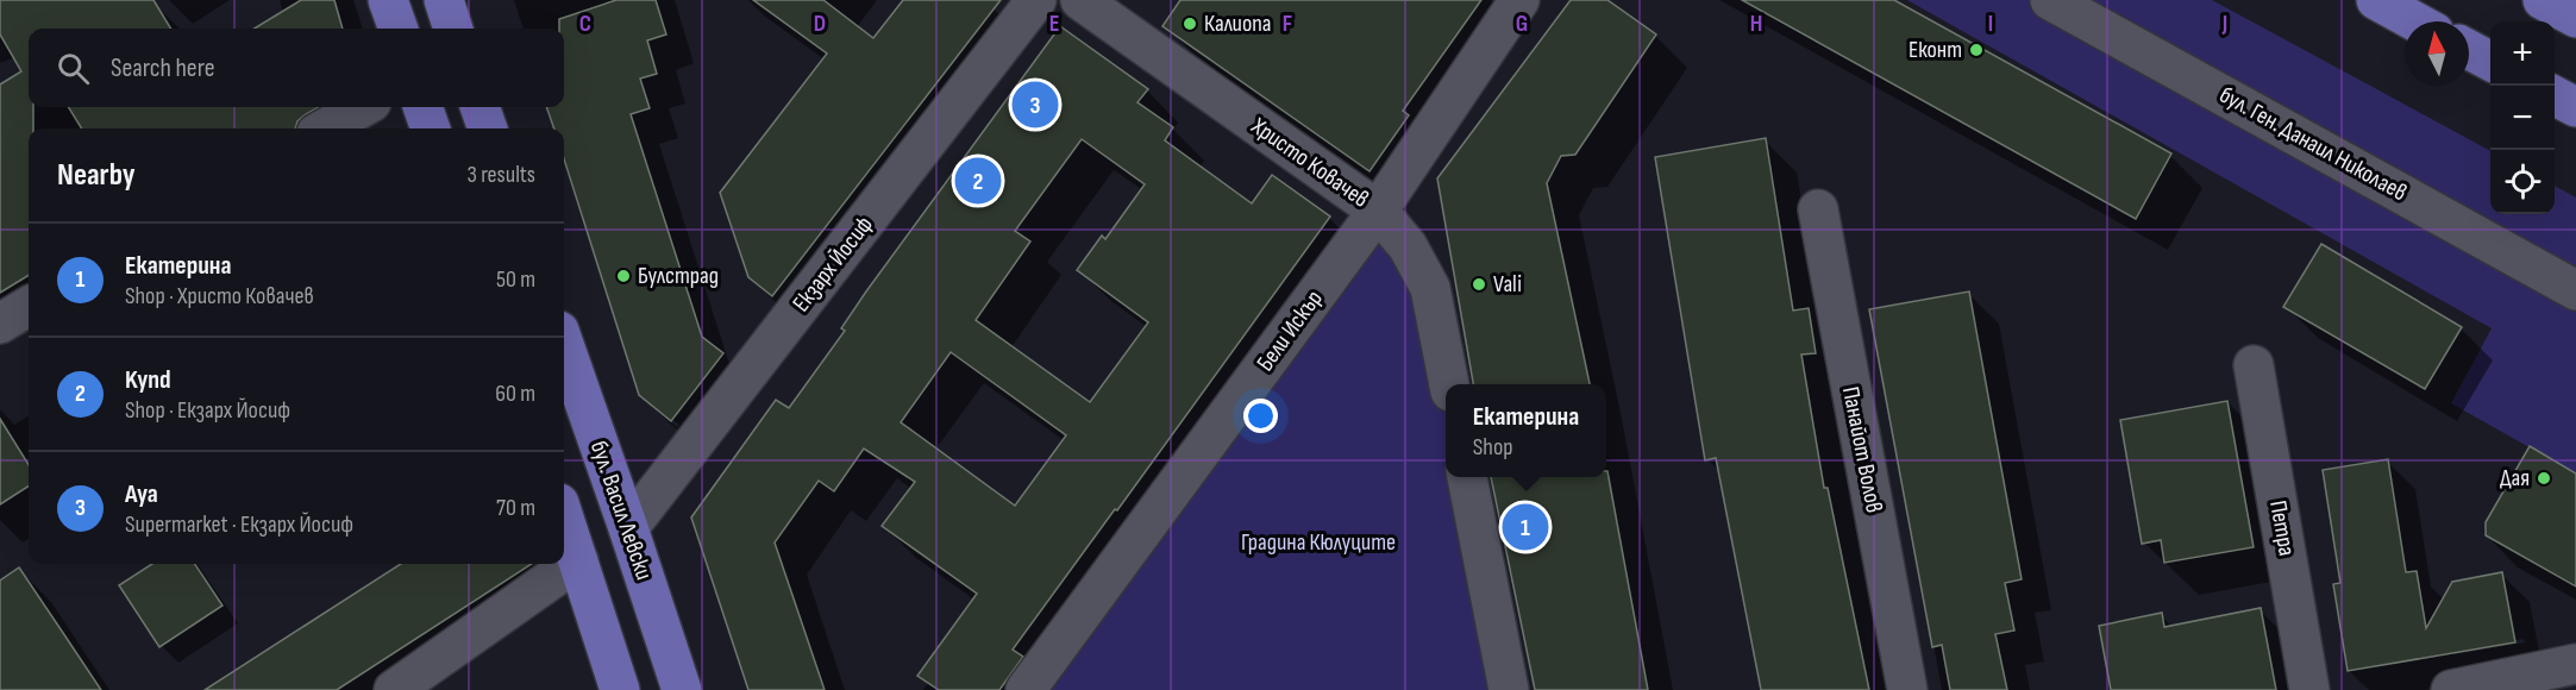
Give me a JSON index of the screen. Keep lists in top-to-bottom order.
{
  "streets": {
    "main road": ["бул. Васил Левски"],
    "street": [
      "бул. Ген. Данаил Николаев",
      "Христо Ковачев",
      "Екзарх Йосиф",
      "Бели Искър",
      "Панайот Волов",
      "Петра"
    ]
  },
  "crossings": [
    ["Христо Ковачев", "Бели Искър"],
    ["Екзарх Йосиф", "бул. Васил Левски"]
  ],
  "parks": ["Градина Кюлуците"],
  "places": [
    "Калиопа",
    "Еконт",
    "Булстрад",
    "Vali",
    "Дая"
  ],
  "north": "top",
  "page": {
    "map_buttons": ["+", "−"],
    "search": "Search here",
    "pins": ["3", "2", "1"],
    "heading": ["Nearby", "3 results"],
    "list": [
      {
        "mark": "1",
        "name": "Екатерина",
        "note": "Shop · Христо Ковачев",
        "value": "50 m"
      },
      {
        "mark": "2",
        "name": "Kynd",
        "note": "Shop · Екзарх Йосиф",
        "value": "60 m"
      },
      {
        "mark": "3",
        "name": "Aya",
        "note": "Supermarket · Екзарх Йосиф",
        "value": "70 m"
      }
    ],
    "popup": ["Екатерина", "Shop"]
  },
  "grid": {
    "columns": [
      "C",
      "D",
      "E",
      "F",
      "G",
      "H",
      "I",
      "J"
    ]
  }
}
